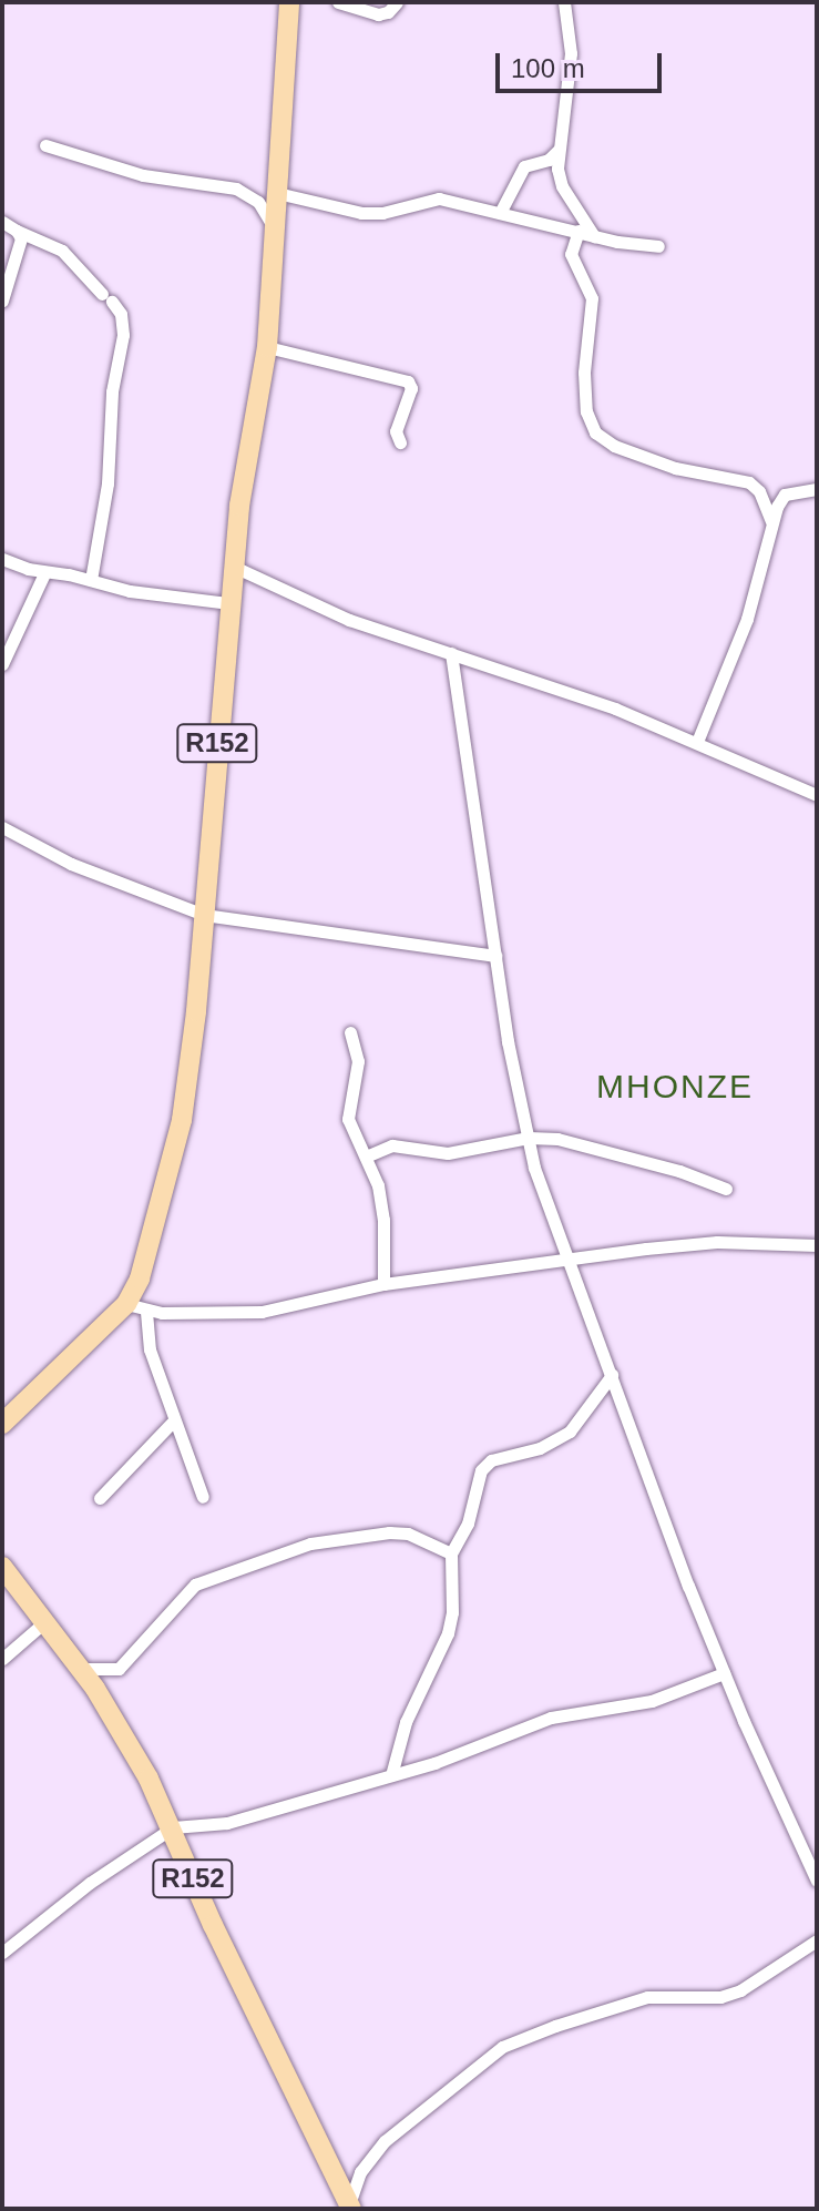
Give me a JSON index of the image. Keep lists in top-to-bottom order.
{
  "streets": {
    "main road": ["R152"]
  },
  "districts": ["MHONZE"],
  "scale_bar": "100 m"
}
